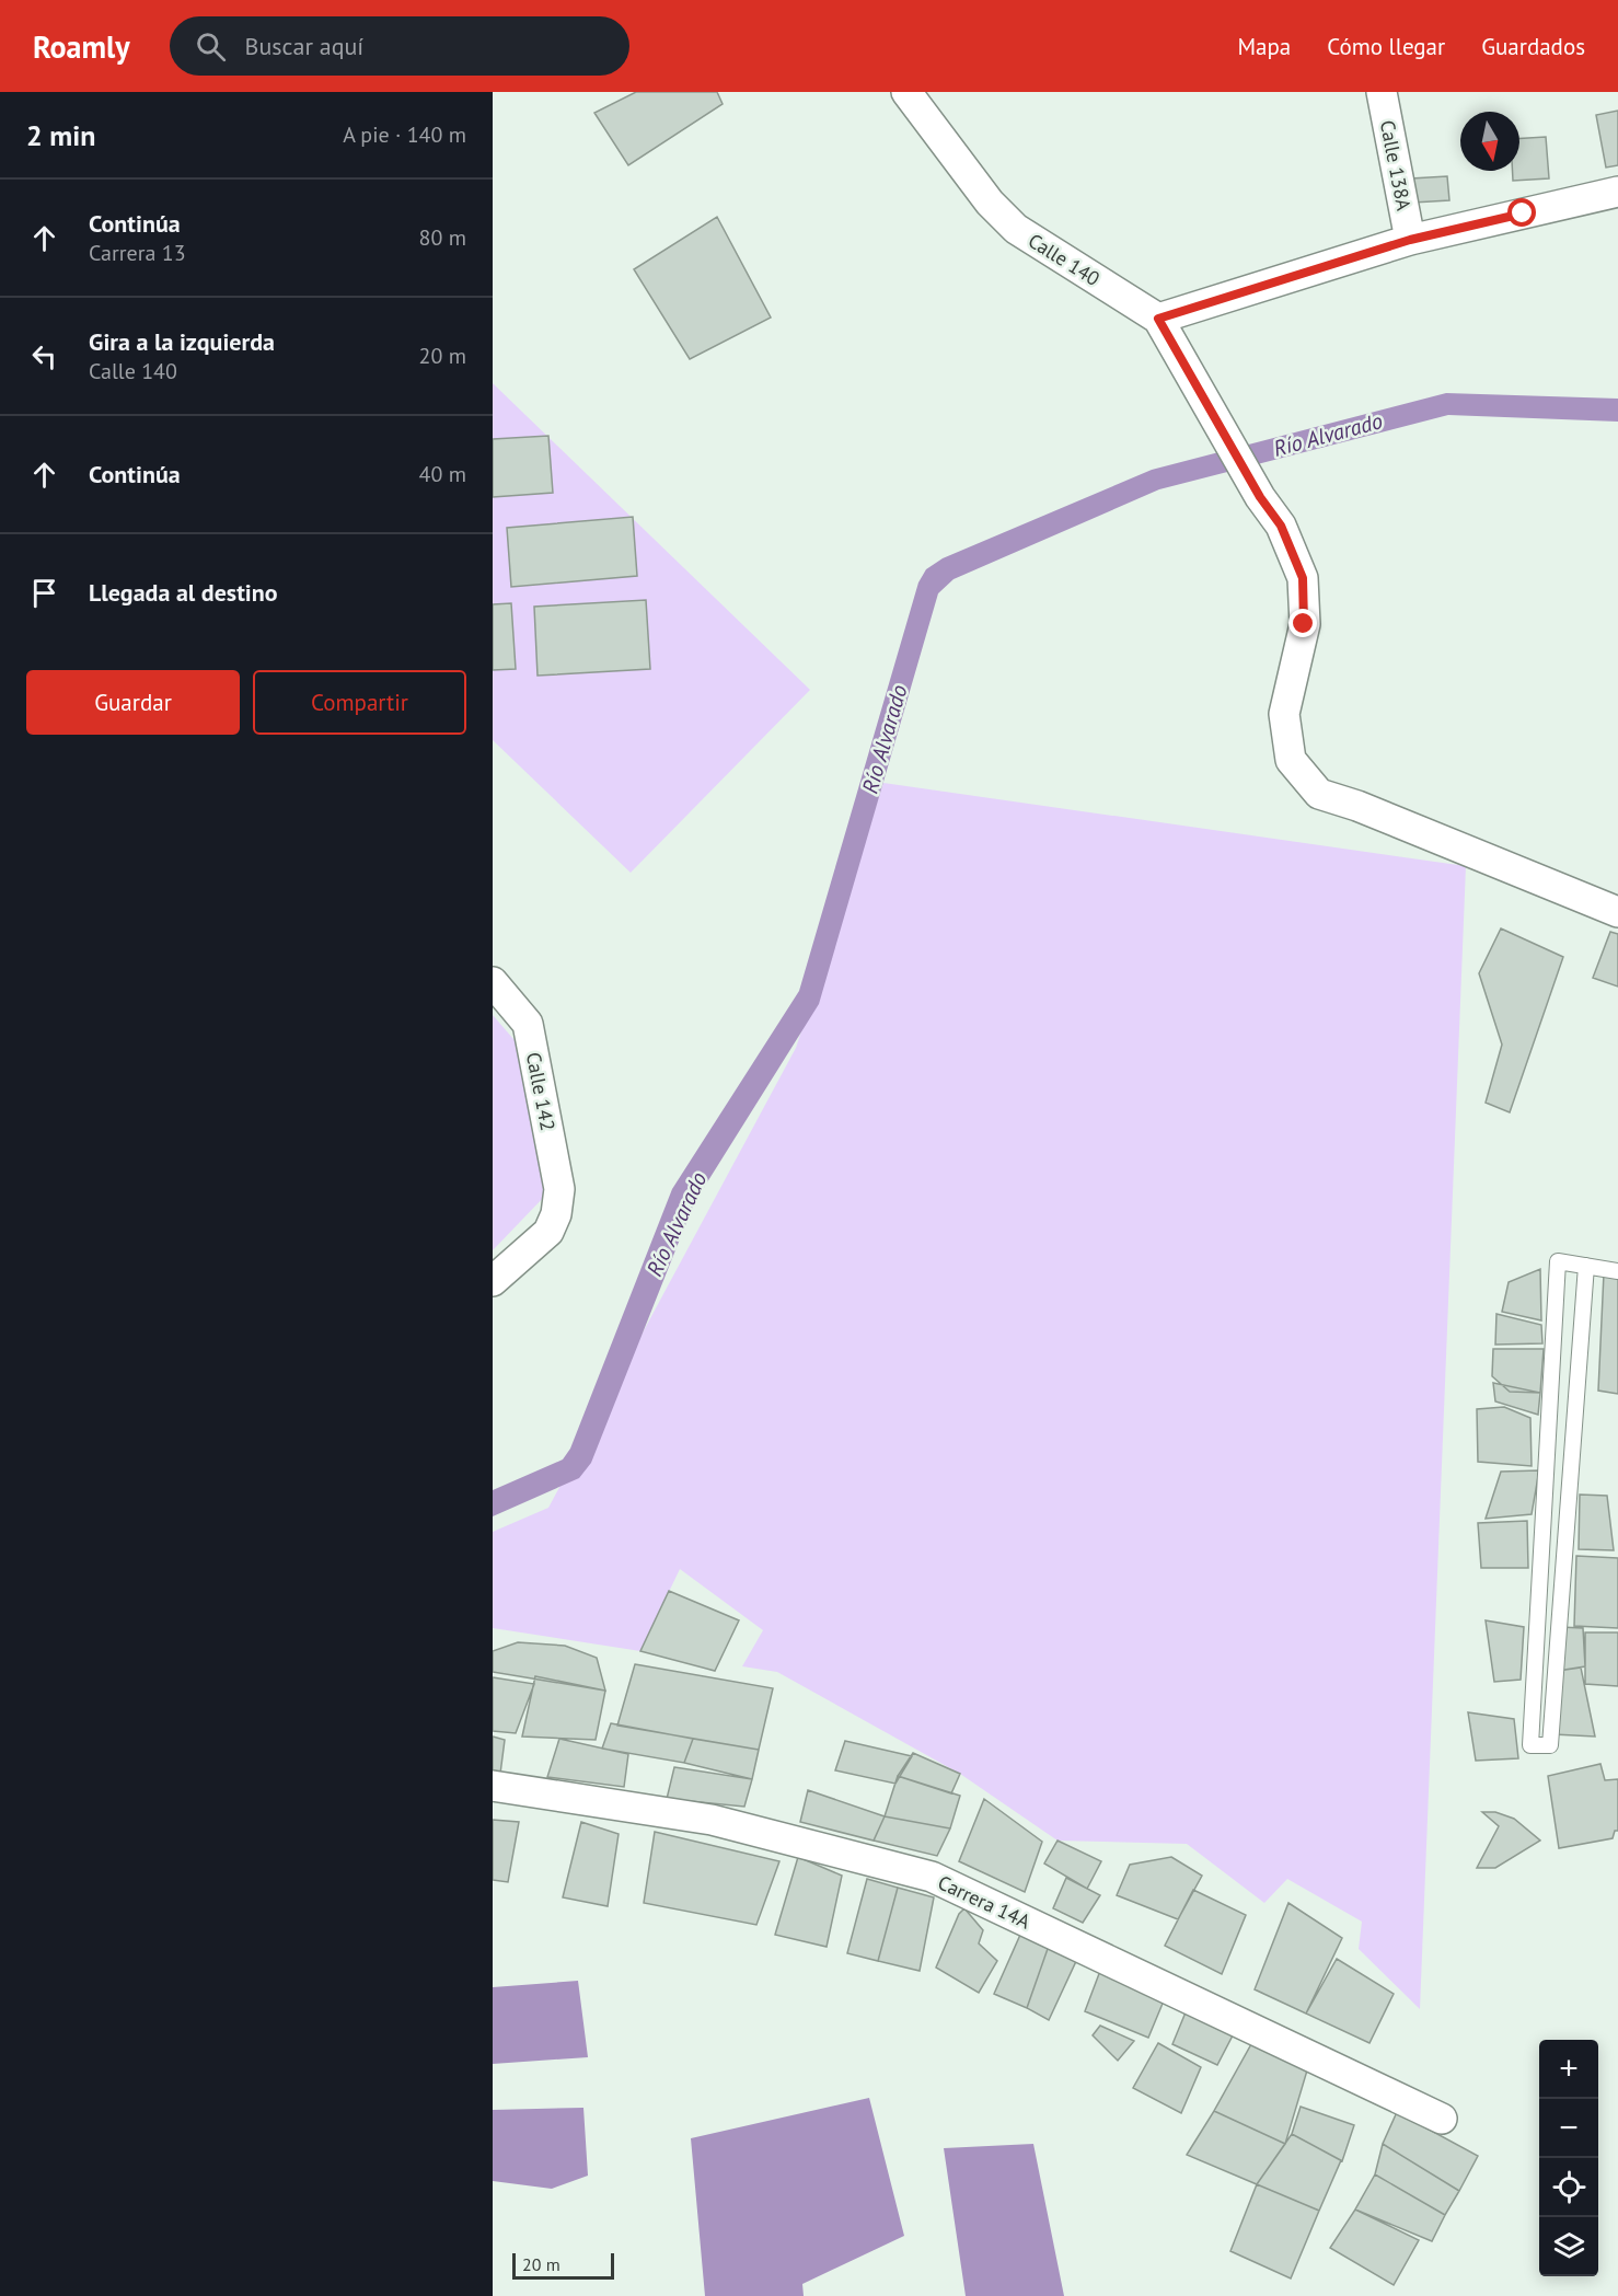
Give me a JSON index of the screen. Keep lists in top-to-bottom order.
{
  "streets": {
    "street": [
      "Calle 138A",
      "Calle 140",
      "Calle 142",
      "Carrera 14A"
    ]
  },
  "water": ["Río Alvarado"],
  "scale_bar": "20 m",
  "north": "bottom",
  "page": {
    "header": "Roamly",
    "search": "Buscar aquí",
    "nav": ["Mapa", "Cómo llegar", "Guardados"],
    "heading": ["2 min", "A pie · 140 m"],
    "list": [
      ["Continúa", "Carrera 13", "80 m"],
      ["Gira a la izquierda", "Calle 140", "20 m"],
      ["Continúa", "40 m"],
      "Llegada al destino"
    ],
    "buttons": ["Guardar", "Compartir"],
    "map_buttons": ["+", "−"],
    "scale": "20 m"
  }
}
